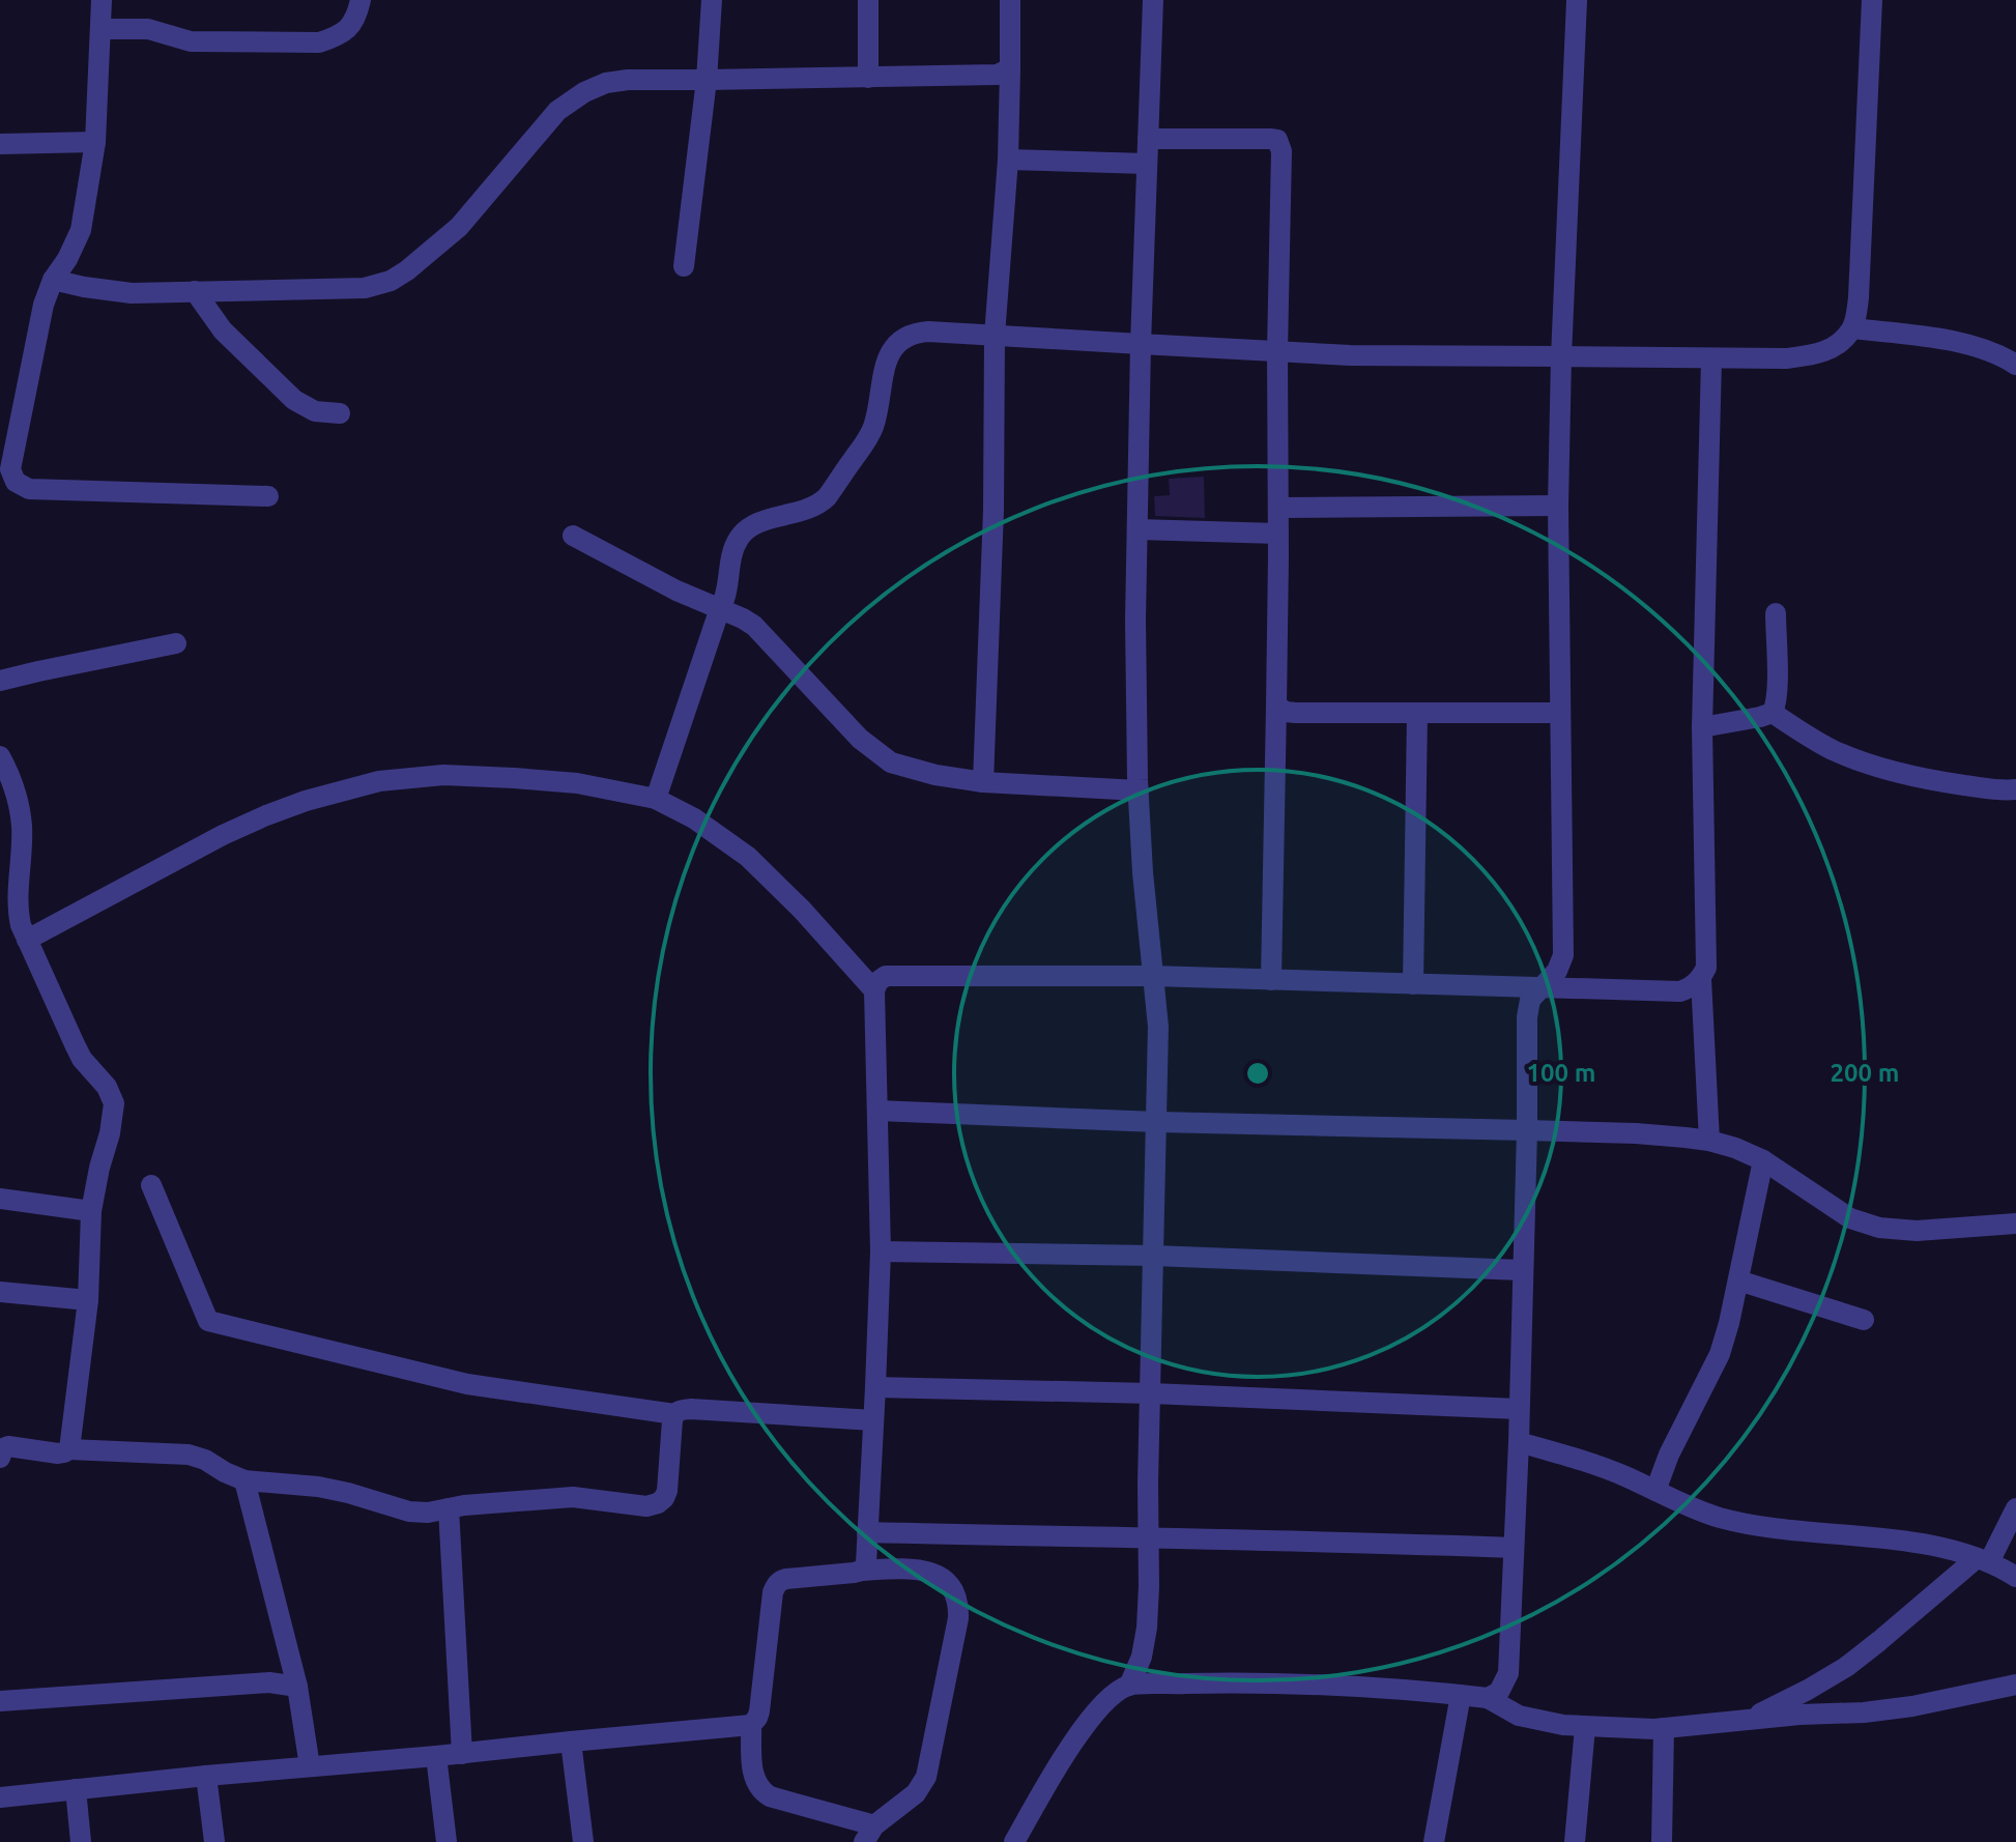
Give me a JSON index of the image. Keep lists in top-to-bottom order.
{
  "rings": ["100 m", "200 m"]
}
